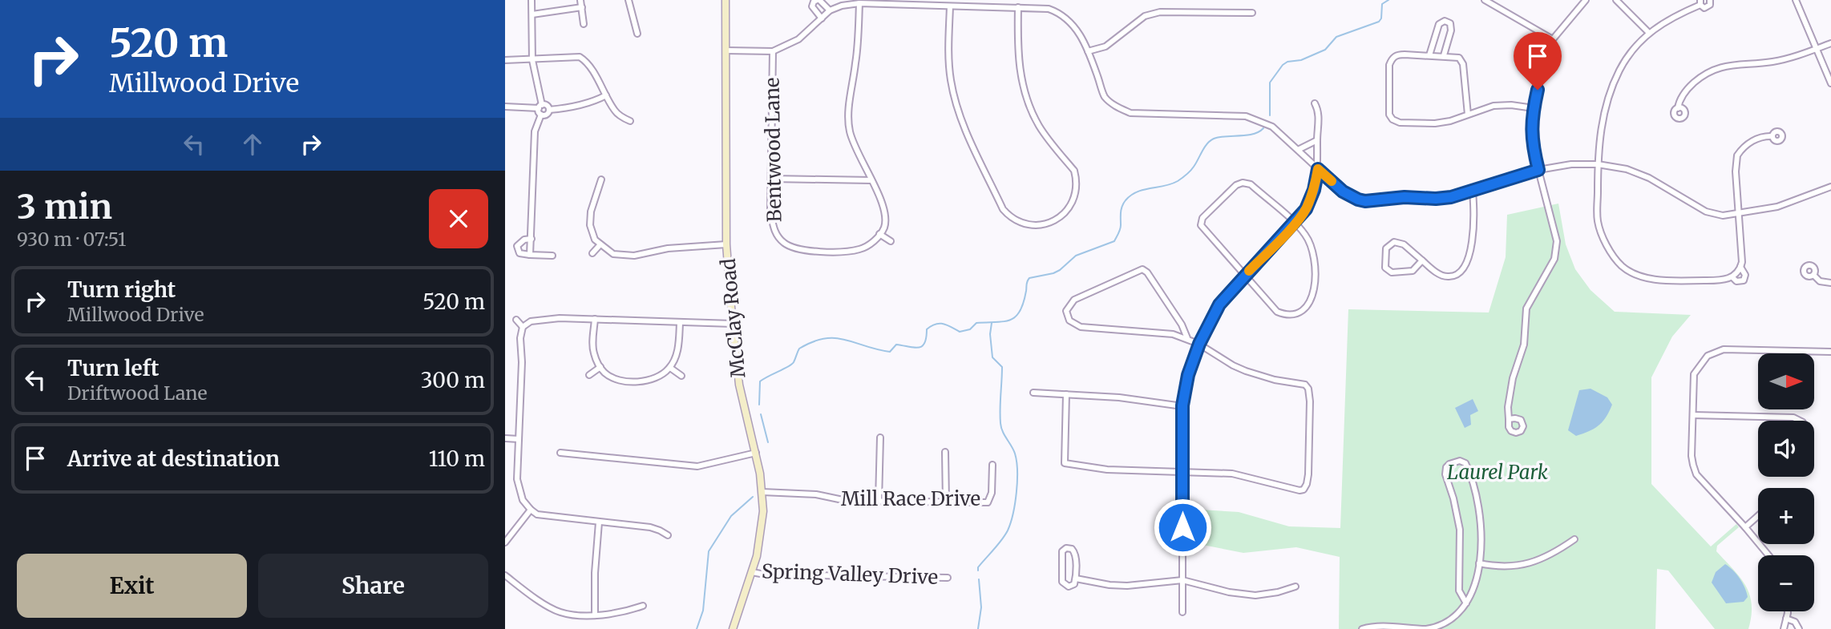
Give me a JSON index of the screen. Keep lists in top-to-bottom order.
{
  "streets": {
    "main road": ["McClay Road"],
    "street": ["Bentwood Lane", "Mill Race Drive", "Spring Valley Drive"]
  },
  "crossings": [
    ["McClay Road", "Mill Race Drive"],
    ["McClay Road", "Spring Valley Drive"]
  ],
  "parks": ["Laurel Park"],
  "north": "right",
  "page": {
    "turn": ["520 m", "Millwood Drive"],
    "heading": ["3 min", "930 m · 07:51"],
    "list": [
      {
        "name": "Turn right",
        "note": "Millwood Drive",
        "value": "520 m"
      },
      {
        "name": "Turn left",
        "note": "Driftwood Lane",
        "value": "300 m"
      },
      {
        "name": "Arrive at destination",
        "value": "110 m"
      }
    ],
    "map_buttons": ["+", "−"],
    "buttons": ["Exit", "Share"]
  }
}
